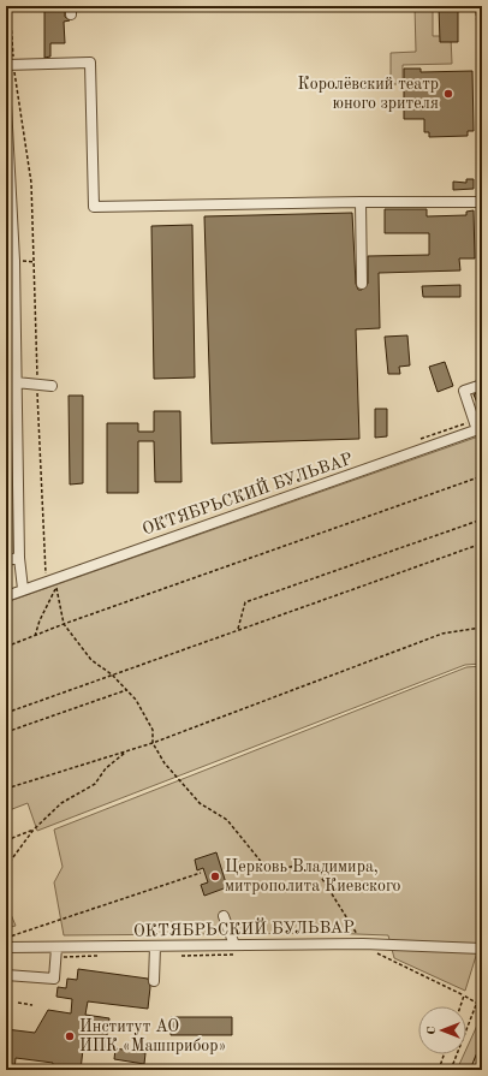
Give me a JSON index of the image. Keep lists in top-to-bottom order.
{
  "streets": {
    "street": ["ОКТЯБРЬСКИЙ БУЛЬВАР"]
  },
  "places": ["Королёвский театр юного зрителя", "Церковь Владимира, митрополита Киевского", "Институт АО ИПК «Машприбор»"],
  "north": "left"
}
